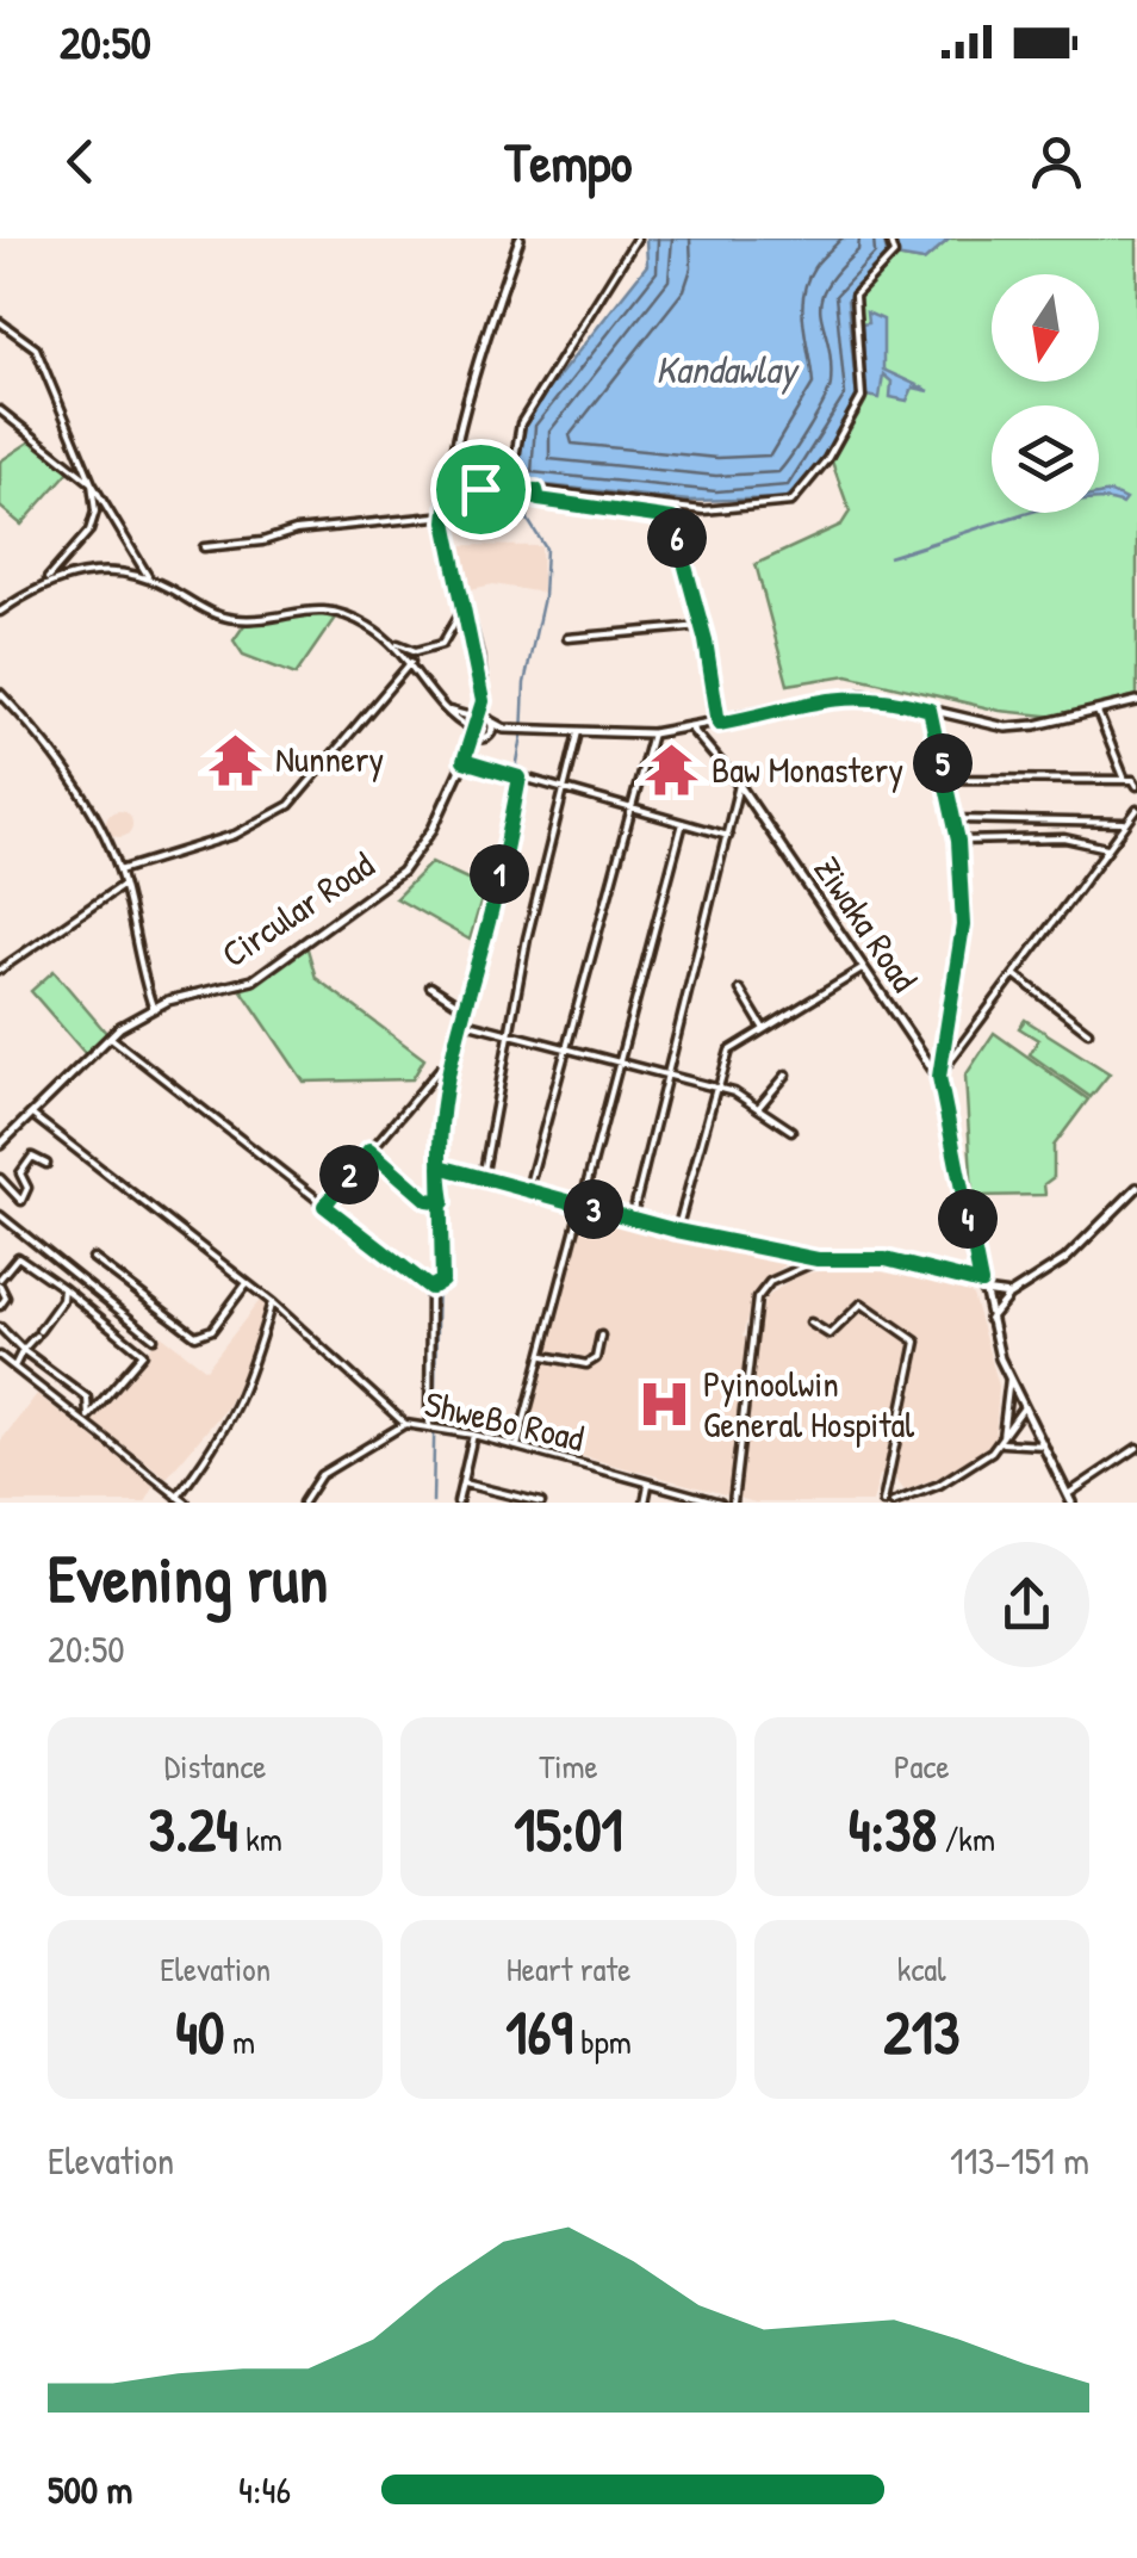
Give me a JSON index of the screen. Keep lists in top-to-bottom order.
{
  "streets": {
    "street": ["Circular Road", "Ziwaka Road", "ShweBo Road"]
  },
  "water": ["Kandawlay"],
  "places": {
    "temple": ["Nunnery", "Baw Monastery"],
    "hospital": ["Pyinoolwin General Hospital"]
  },
  "north": "bottom",
  "page": {
    "status": "20:50",
    "header": "Tempo",
    "pins": [
      "6",
      "5",
      "1",
      "2",
      "3",
      "4"
    ],
    "heading": ["Evening run", "20:50"],
    "stats": [
      ["Distance", "3.24 km"],
      ["Time", "15:01"],
      ["Pace", "4:38 /km"],
      ["Elevation", "40 m"],
      ["Heart rate", "169 bpm"],
      ["kcal", "213"]
    ],
    "chart": ["Elevation", "113–151 m"],
    "list": [
      {
        "name": "500 m",
        "note": "4:46"
      }
    ]
  }
}
